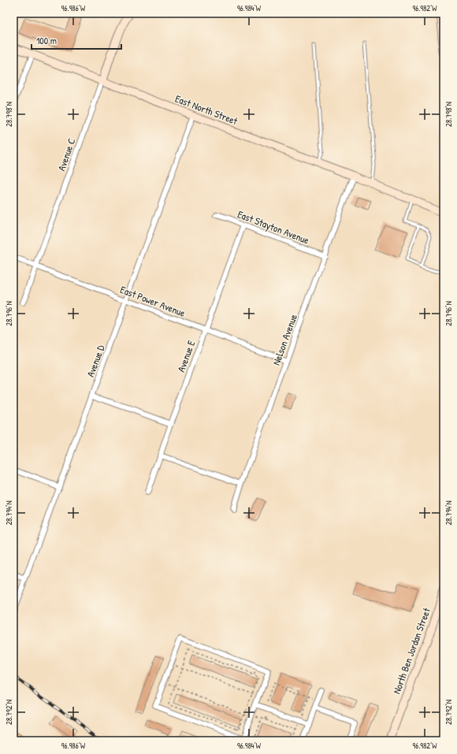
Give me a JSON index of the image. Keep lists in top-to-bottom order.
{
  "streets": {
    "street": [
      "East North Street",
      "Avenue C",
      "East Stayton Avenue",
      "East Power Avenue",
      "Nelson Avenue",
      "Avenue E",
      "Avenue D",
      "North Ben Jordan Street"
    ]
  },
  "crossings": [
    ["East North Street", "Avenue C"],
    ["East North Street", "Nelson Avenue"],
    ["East North Street", "Avenue D"],
    ["Avenue C", "East Power Avenue"],
    ["East Stayton Avenue", "Nelson Avenue"],
    ["East Stayton Avenue", "Avenue E"],
    ["East Power Avenue", "Nelson Avenue"],
    ["East Power Avenue", "Avenue E"],
    ["East Power Avenue", "Avenue D"]
  ],
  "scale_bar": "100 m",
  "coordinates": [
    "96.986°W",
    "96.984°W",
    "96.982°W",
    "28.798°N",
    "28.796°N",
    "28.794°N",
    "28.792°N"
  ]
}
